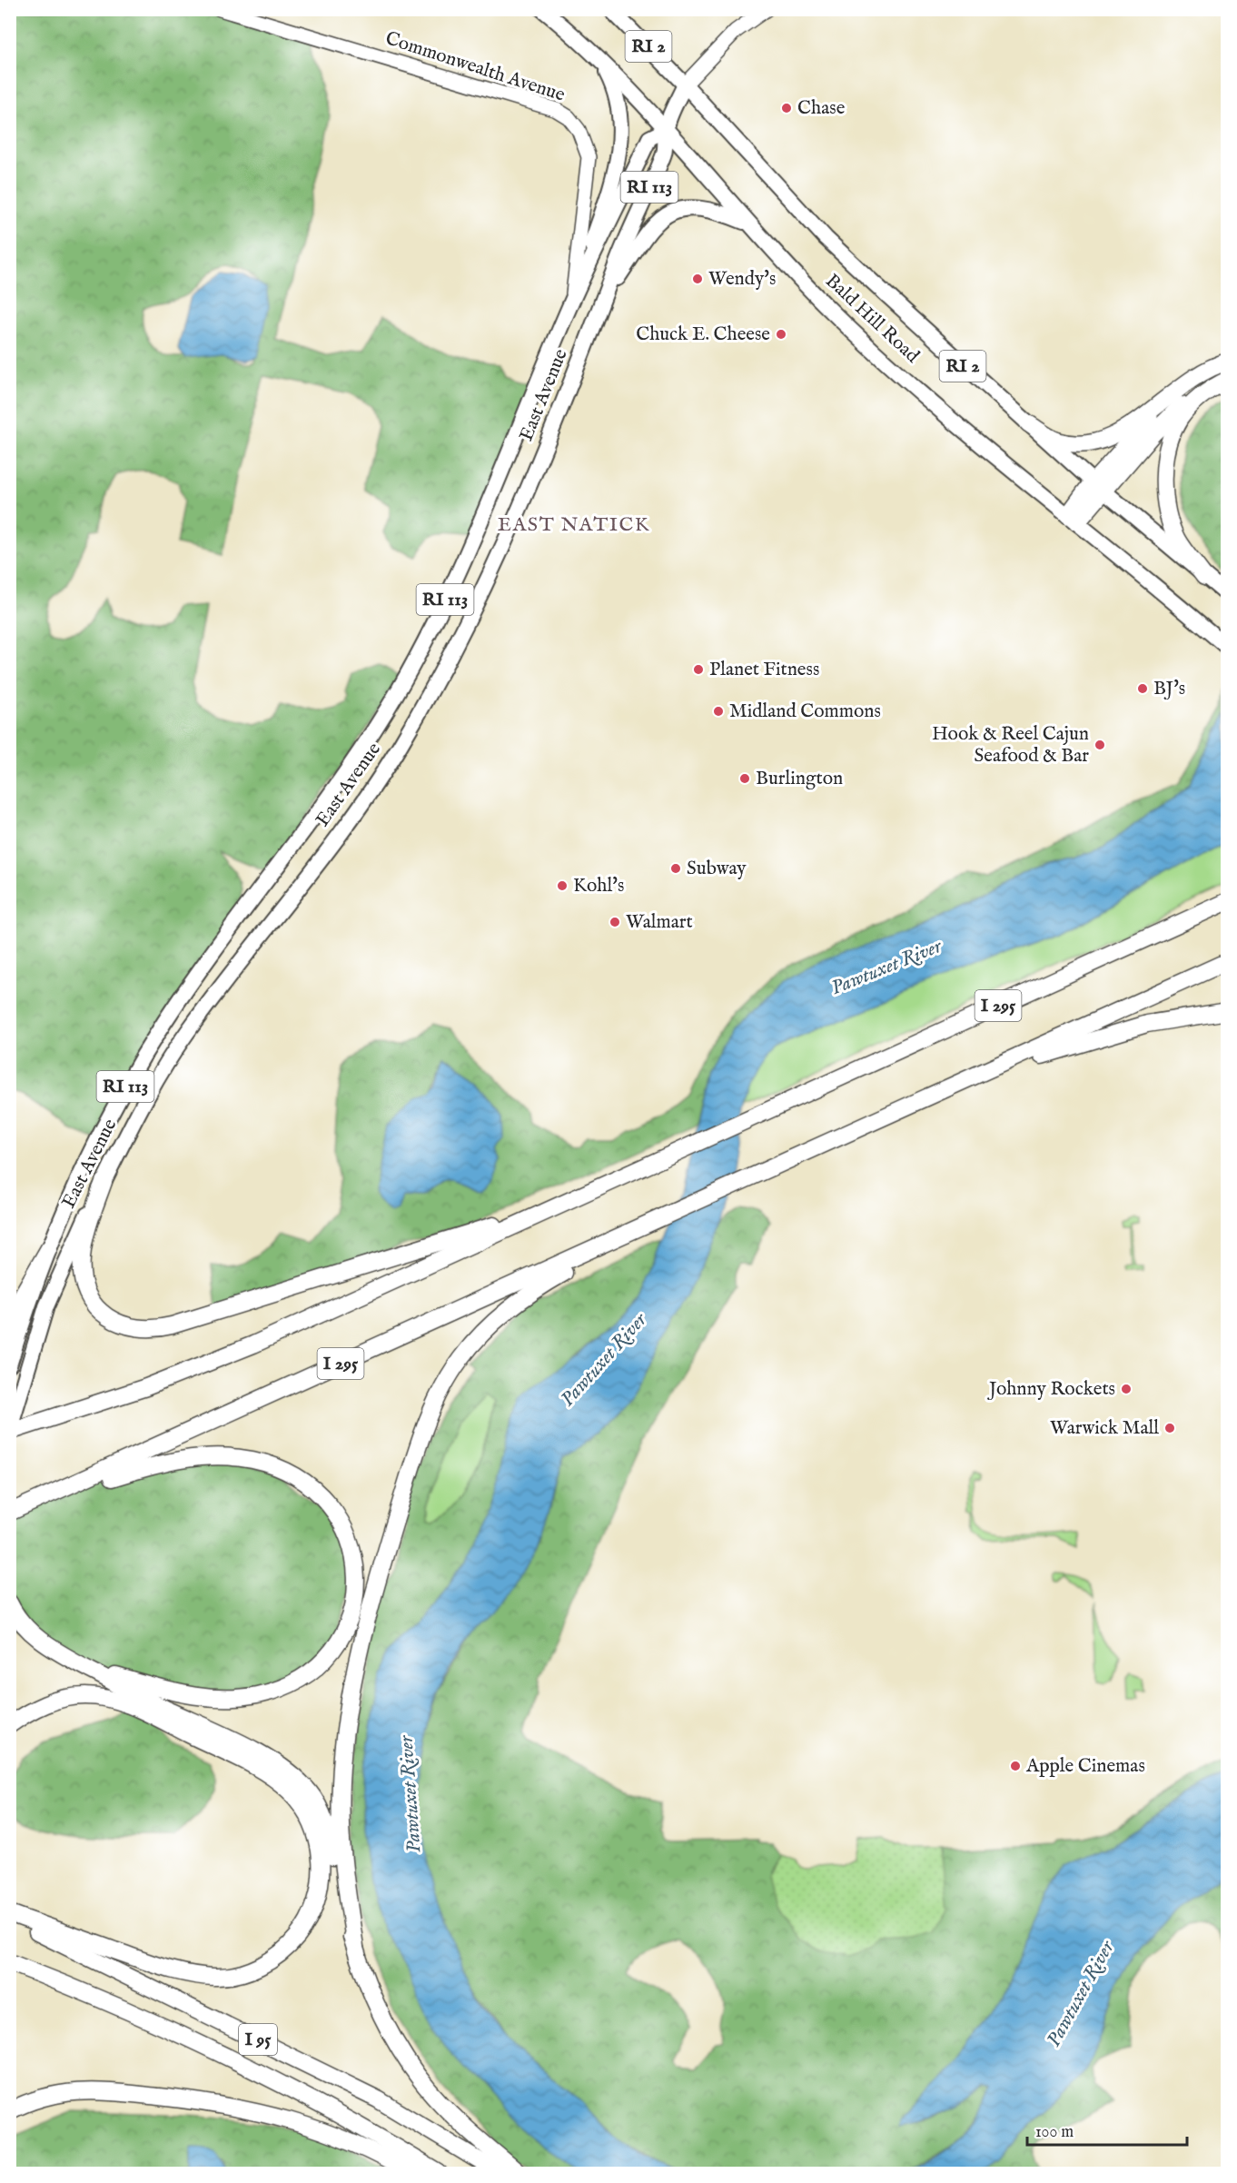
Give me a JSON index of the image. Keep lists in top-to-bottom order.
{
  "streets": {
    "highway": ["I 295", "I 95"],
    "main road": [
      "RI 2",
      "RI 113",
      "Bald Hill Road",
      "East Avenue"
    ],
    "street": ["Commonwealth Avenue"]
  },
  "crossings": [
    ["Commonwealth Avenue", "East Avenue"],
    ["Bald Hill Road", "East Avenue"],
    ["East Avenue", "I 295"]
  ],
  "districts": ["EAST NATICK"],
  "water": ["Pawtuxet River"],
  "places": [
    "Chase",
    "Wendy's",
    "Chuck E. Cheese",
    "Planet Fitness",
    "BJ's",
    "Midland Commons",
    "Hook & Reel Cajun Seafood & Bar",
    "Burlington",
    "Subway",
    "Kohl's",
    "Walmart",
    "Johnny Rockets",
    "Warwick Mall",
    "Apple Cinemas"
  ],
  "scale_bar": "100 m"
}
